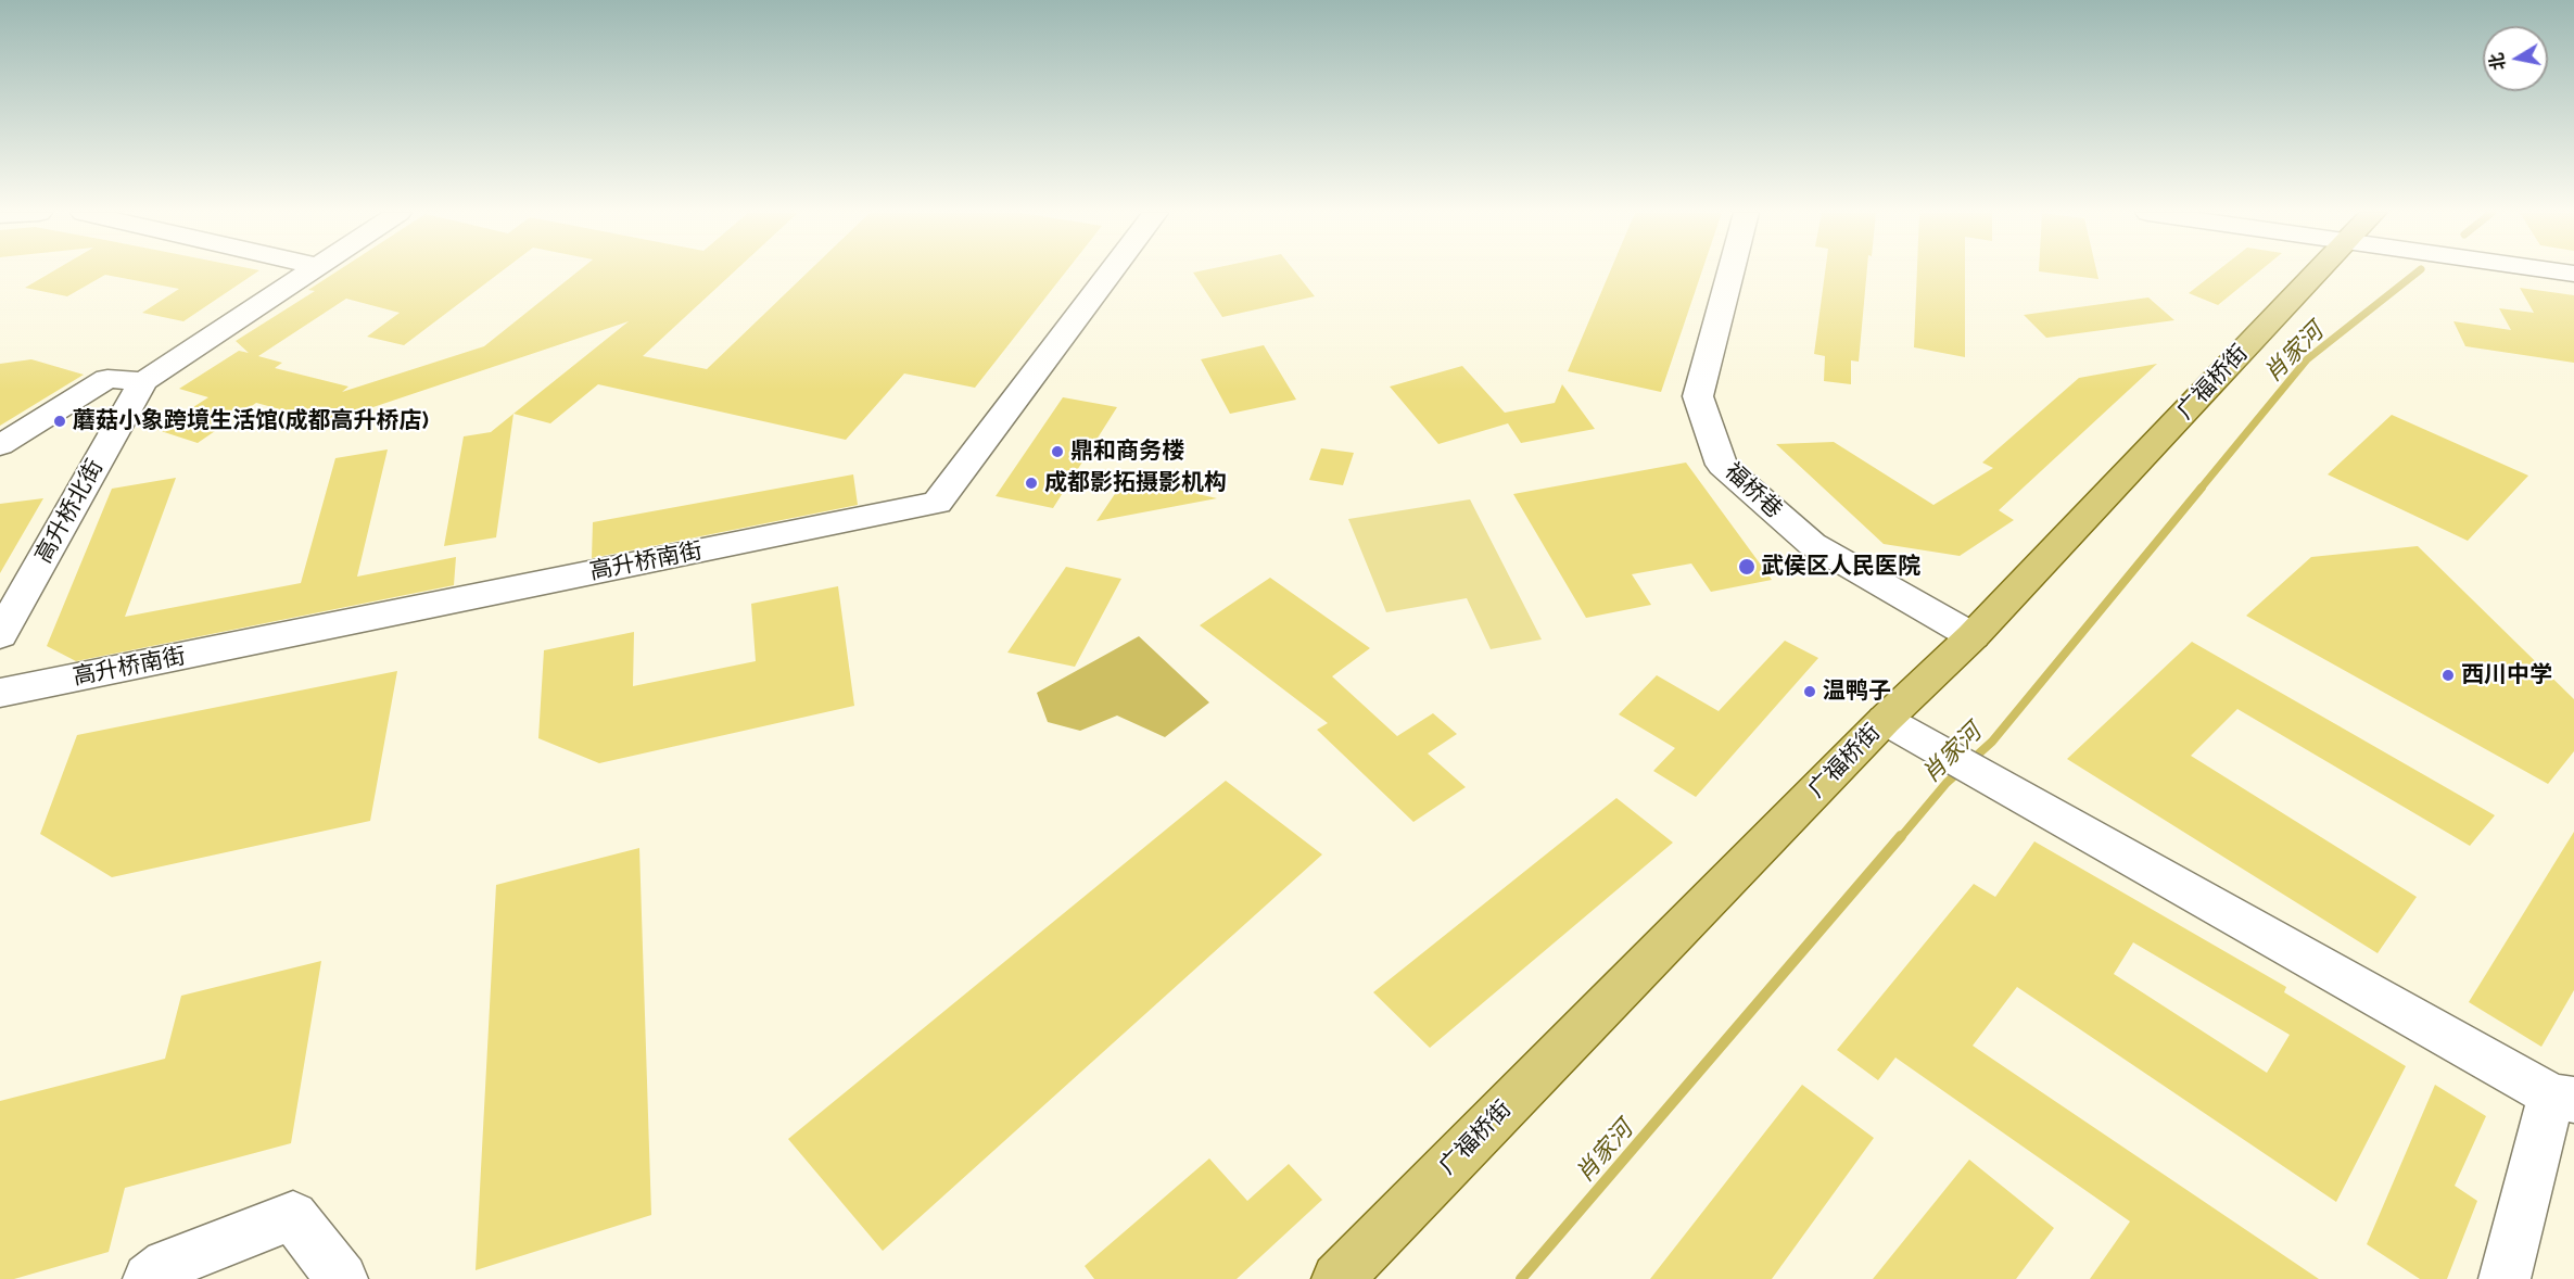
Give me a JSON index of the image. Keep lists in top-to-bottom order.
{
  "streets": {
    "main road": ["广福桥街"],
    "street": ["福桥巷", "高升桥北街", "高升桥南街"]
  },
  "crossings": [
    ["广福桥街", "福桥巷"]
  ],
  "water": ["肖家河"],
  "places": [
    "蘑菇小象跨境生活馆(成都高升桥店)",
    "鼎和商务楼",
    "成都影拓摄影机构",
    "武侯区人民医院",
    "西川中学",
    "温鸭子"
  ],
  "north": "left"
}
